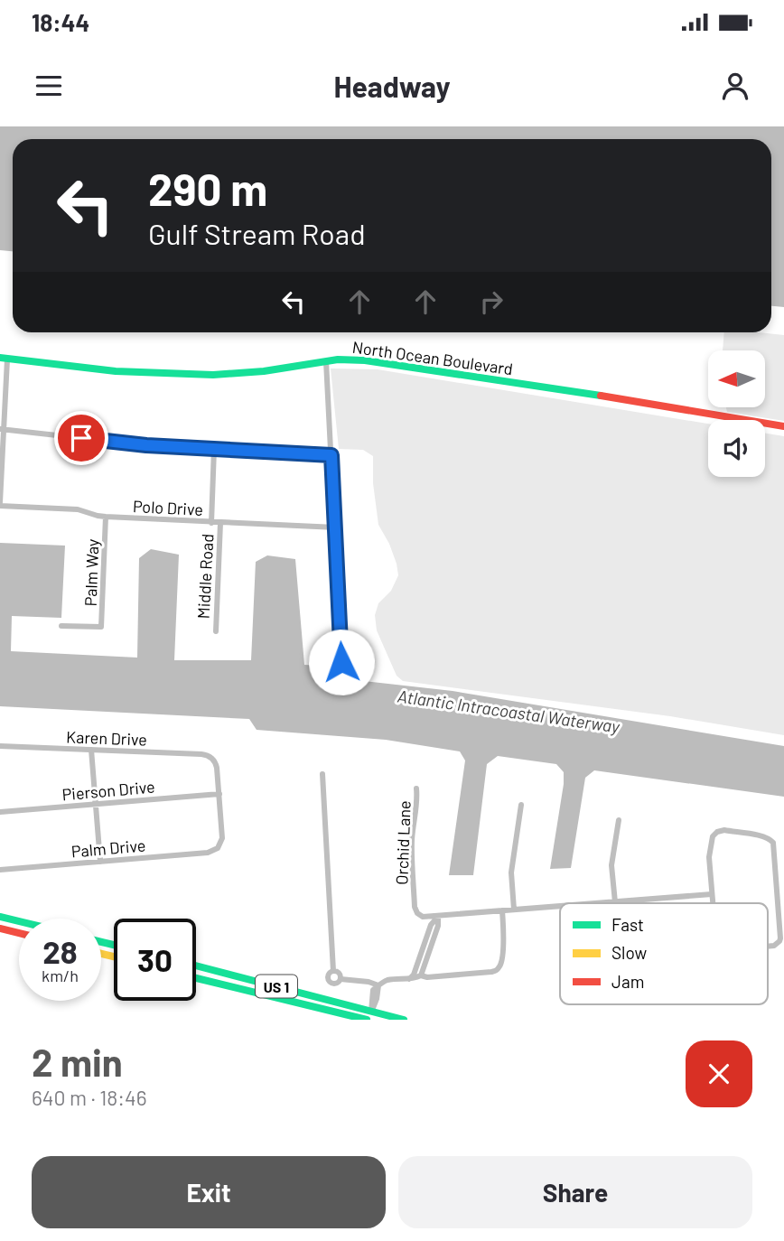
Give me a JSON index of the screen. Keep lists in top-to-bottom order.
{
  "streets": {
    "main road": ["North Ocean Boulevard", "US 1"],
    "street": [
      "Polo Drive",
      "Palm Way",
      "Middle Road",
      "Karen Drive",
      "Pierson Drive",
      "Orchid Lane",
      "Palm Drive"
    ]
  },
  "crossings": [
    ["Polo Drive", "Palm Way"],
    ["Polo Drive", "Middle Road"],
    ["Karen Drive", "Pierson Drive"],
    ["Karen Drive", "Palm Drive"],
    ["Pierson Drive", "Palm Drive"]
  ],
  "water": ["Atlantic Intracoastal Waterway"],
  "legend": ["Fast", "Slow", "Jam"],
  "north": "left",
  "page": {
    "status": "18:44",
    "header": "Headway",
    "turn": ["290 m", "Gulf Stream Road"],
    "speed": "28 km/h",
    "limit": "30",
    "heading": ["2 min", "640 m · 18:46"],
    "buttons": ["Exit", "Share"]
  }
}
